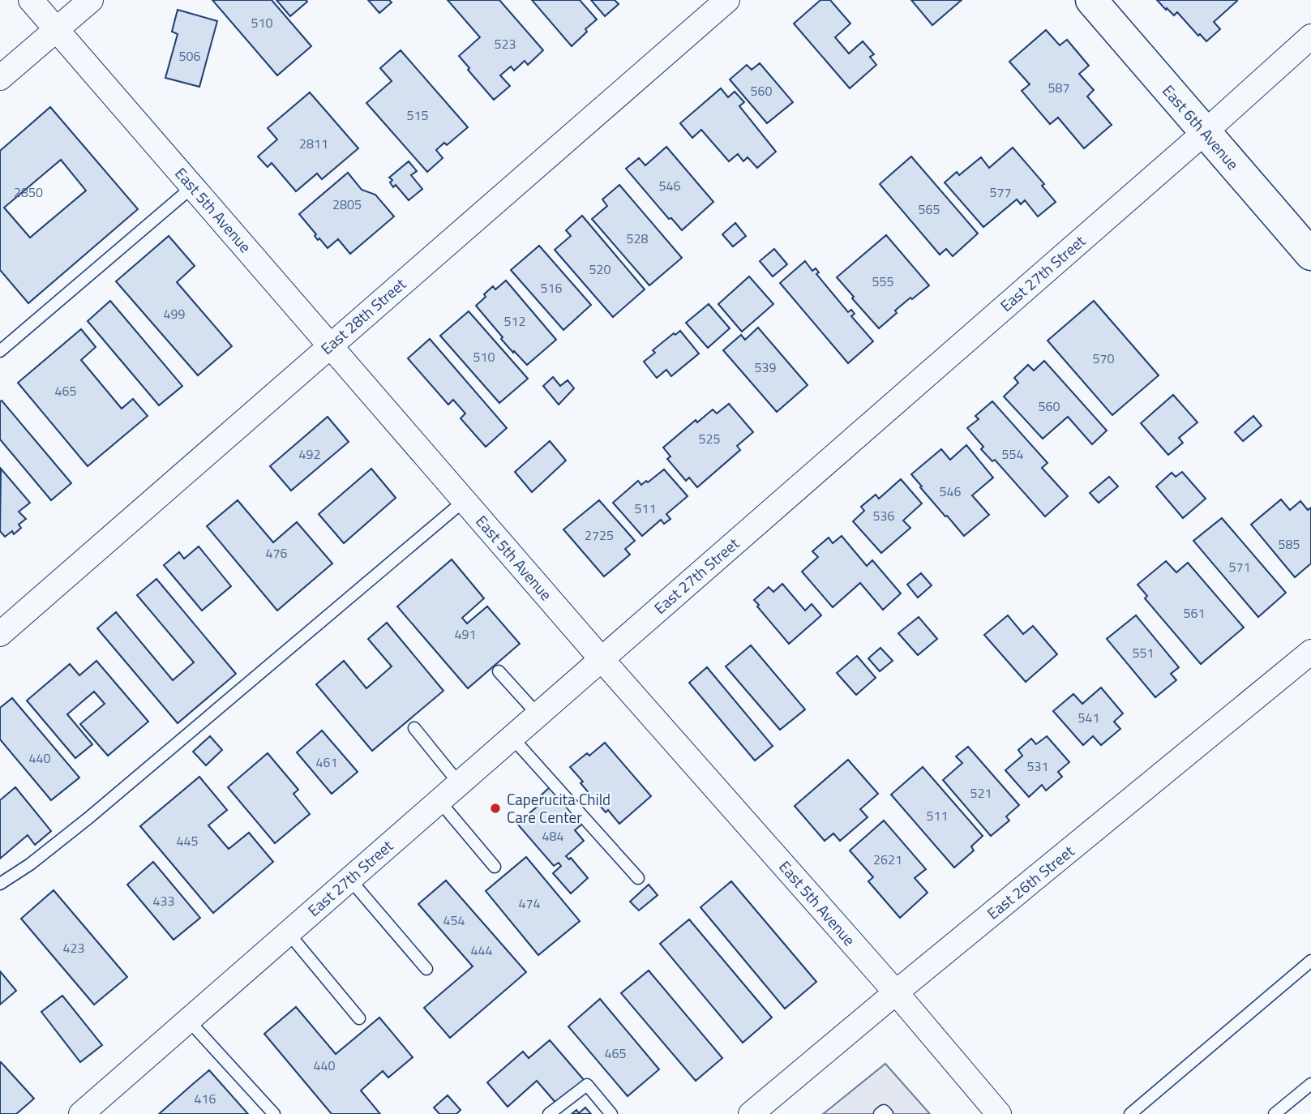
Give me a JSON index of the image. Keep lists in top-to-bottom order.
{
  "streets": {
    "street": [
      "East 6th Avenue",
      "East 5th Avenue",
      "East 27th Street",
      "East 28th Street",
      "East 26th Street"
    ]
  },
  "crossings": [
    ["East 6th Avenue", "East 27th Street"],
    ["East 5th Avenue", "East 27th Street"],
    ["East 5th Avenue", "East 28th Street"],
    ["East 5th Avenue", "East 26th Street"]
  ],
  "places": ["Caperucita Child Care Center"],
  "house_numbers": [
    "510",
    "523",
    "506",
    "587",
    "560",
    "515",
    "2811",
    "546",
    "2850",
    "577",
    "2805",
    "565",
    "528",
    "520",
    "555",
    "516",
    "499",
    "512",
    "510",
    "570",
    "539",
    "465",
    "560",
    "525",
    "492",
    "554",
    "546",
    "511",
    "536",
    "2725",
    "585",
    "476",
    "571",
    "561",
    "491",
    "551",
    "541",
    "440",
    "461",
    "531",
    "521",
    "511",
    "484",
    "445",
    "2621",
    "433",
    "474",
    "454",
    "423",
    "444",
    "465",
    "440",
    "416"
  ]
}
